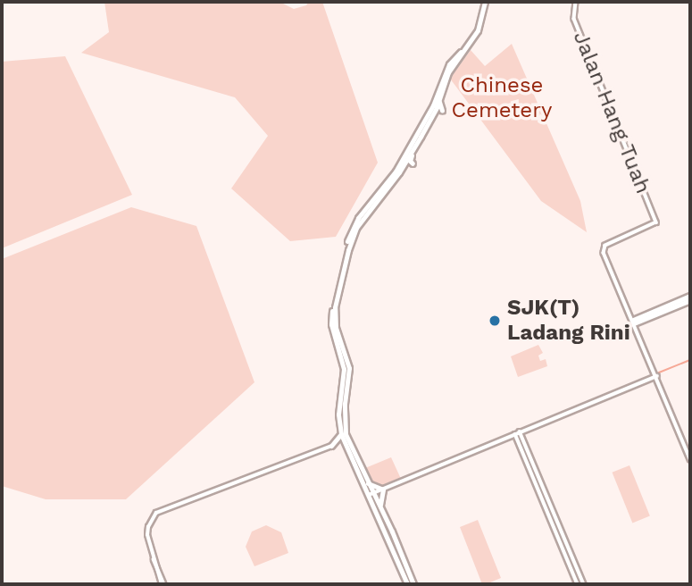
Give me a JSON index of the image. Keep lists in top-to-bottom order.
{
  "streets": {
    "street": ["Jalan Hang Tuah"]
  },
  "parks": ["Chinese Cemetery"],
  "places": ["SJK(T) Ladang Rini"]
}
